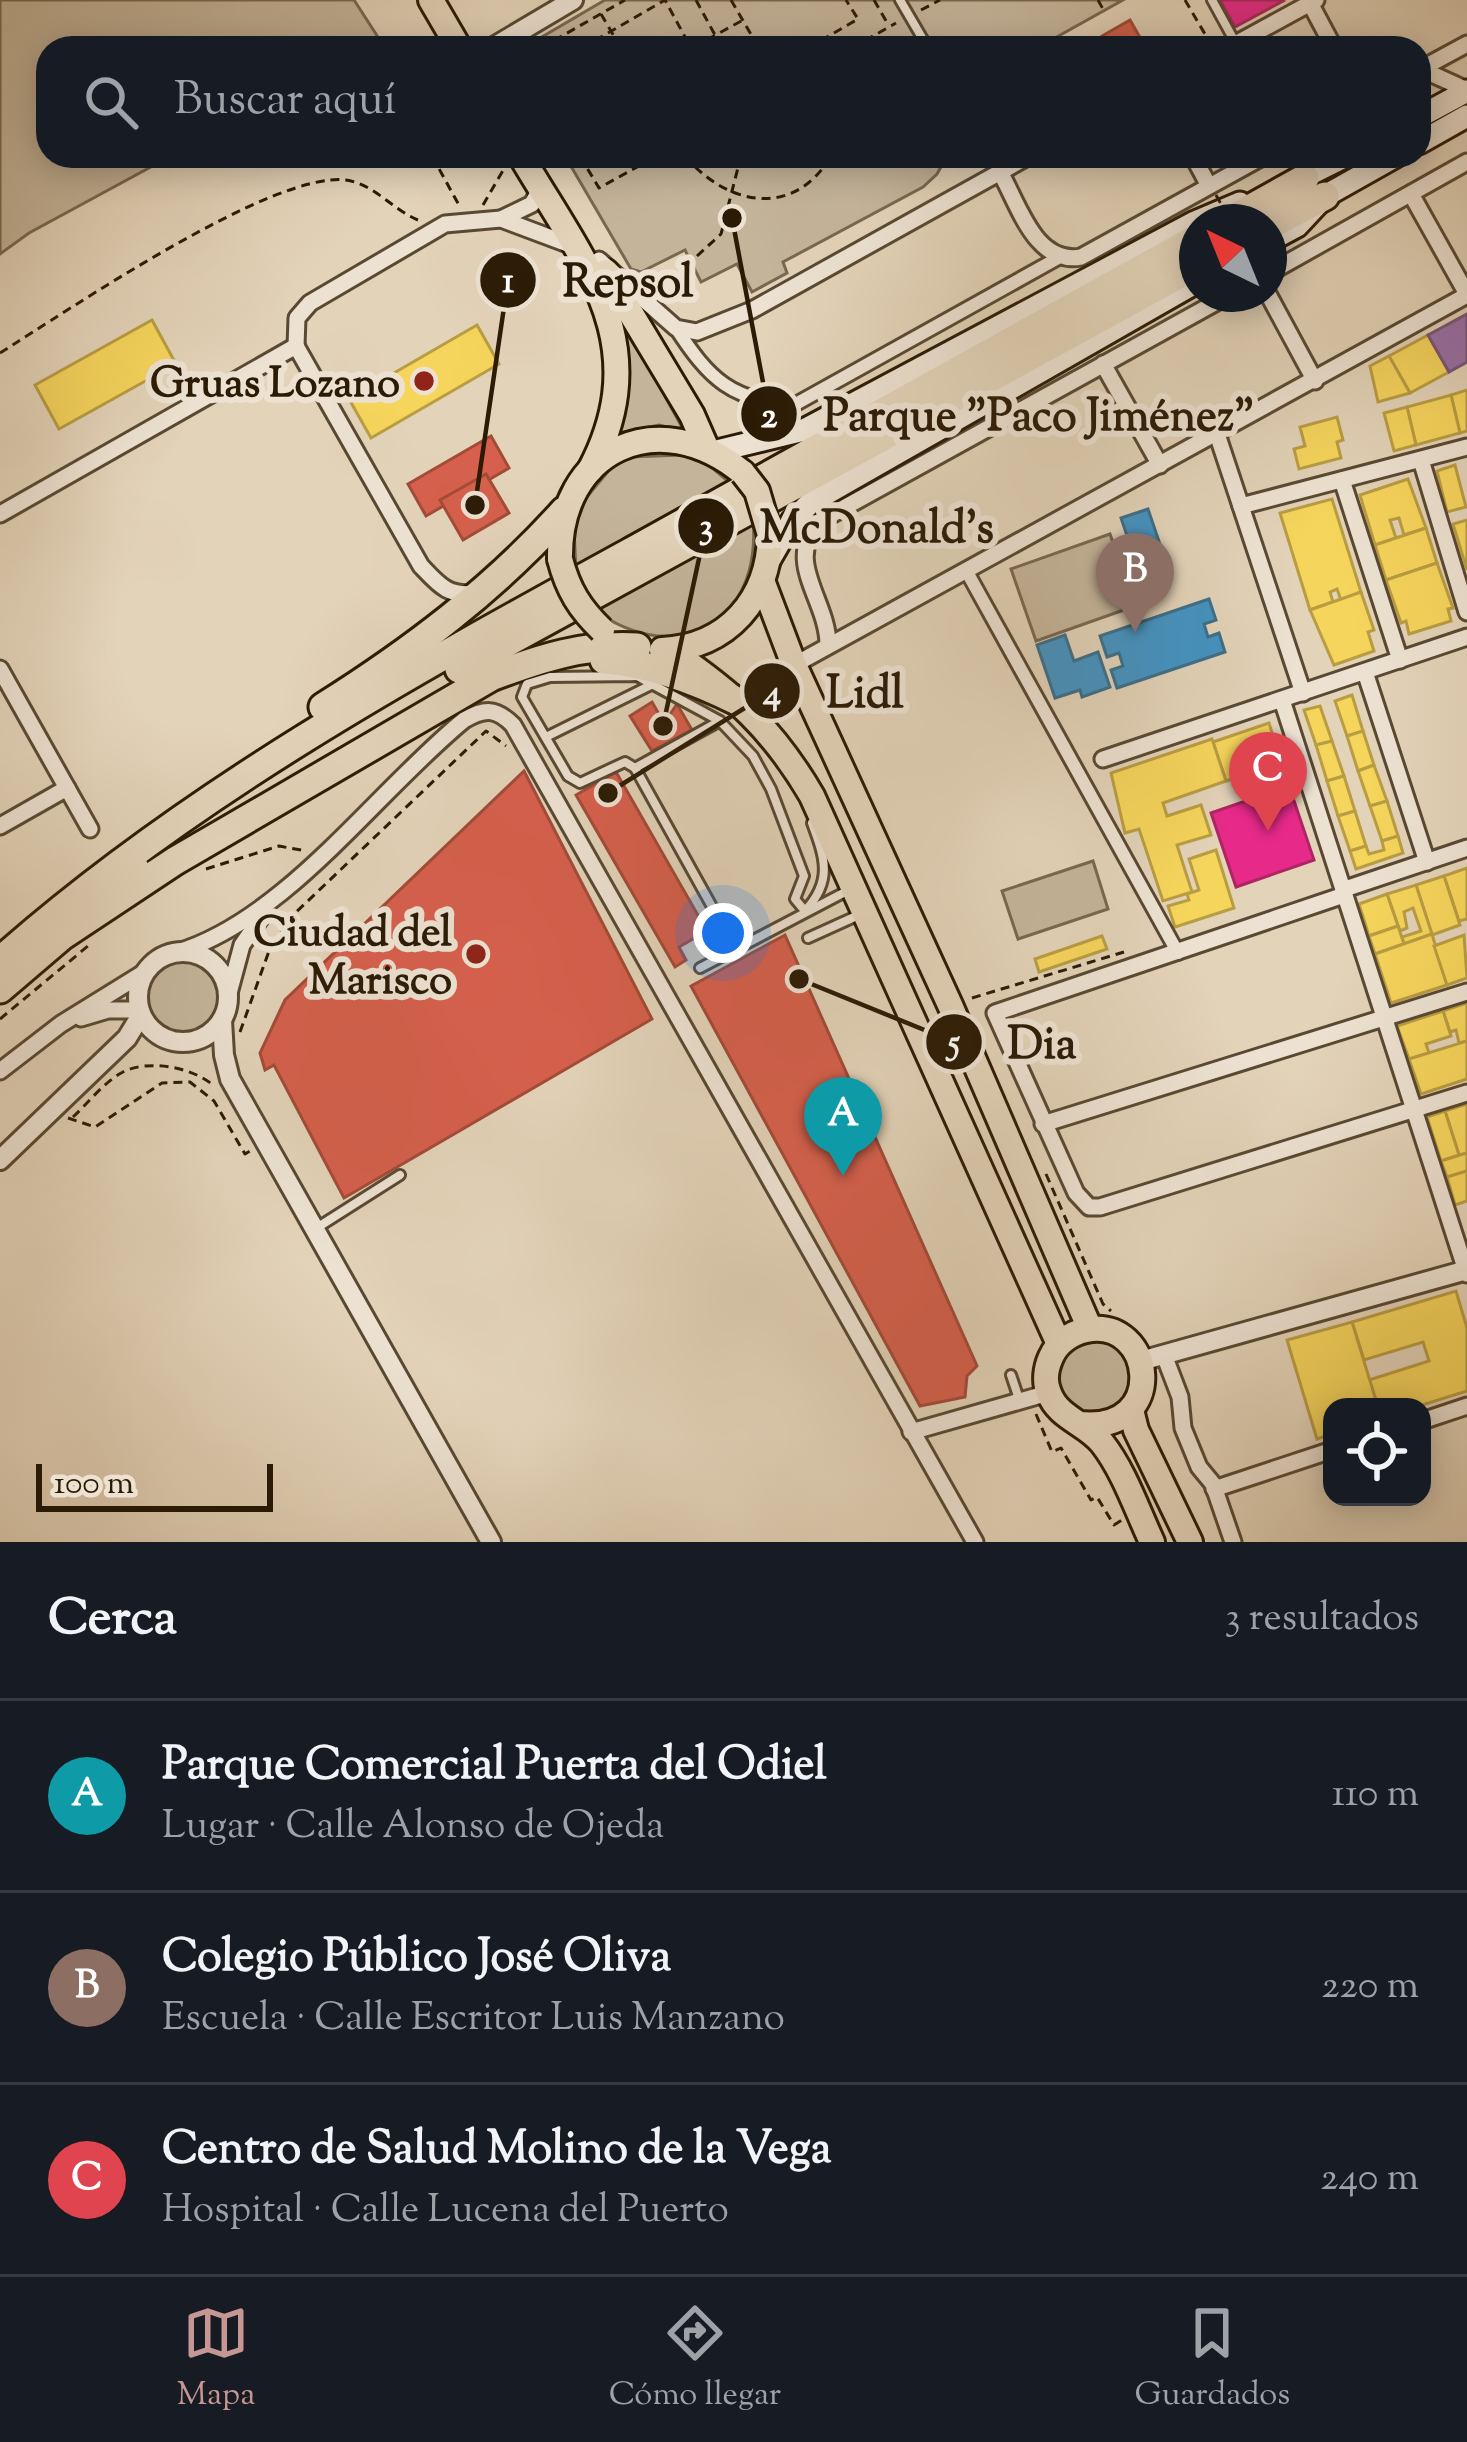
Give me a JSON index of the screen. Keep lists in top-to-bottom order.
{
  "places": [
    "Parque \"Paco Jiménez\"",
    "Gruas Lozano",
    "Repsol",
    "McDonald's",
    "Lidl",
    "Ciudad del Marisco",
    "Dia"
  ],
  "scale_bar": "100 m",
  "north": "top left",
  "page": {
    "search": "Buscar aquí",
    "pins": ["B", "C", "A"],
    "scale": "100 m",
    "heading": ["Cerca", "3 resultados"],
    "list": [
      {
        "mark": "A",
        "name": "Parque Comercial Puerta del Odiel",
        "note": "Lugar · Calle Alonso de Ojeda",
        "value": "110 m"
      },
      {
        "mark": "B",
        "name": "Colegio Público José Oliva",
        "note": "Escuela · Calle Escritor Luis Manzano",
        "value": "220 m"
      },
      {
        "mark": "C",
        "name": "Centro de Salud Molino de la Vega",
        "note": "Hospital · Calle Lucena del Puerto",
        "value": "240 m"
      }
    ],
    "nav": ["Mapa", "Cómo llegar", "Guardados"]
  }
}
